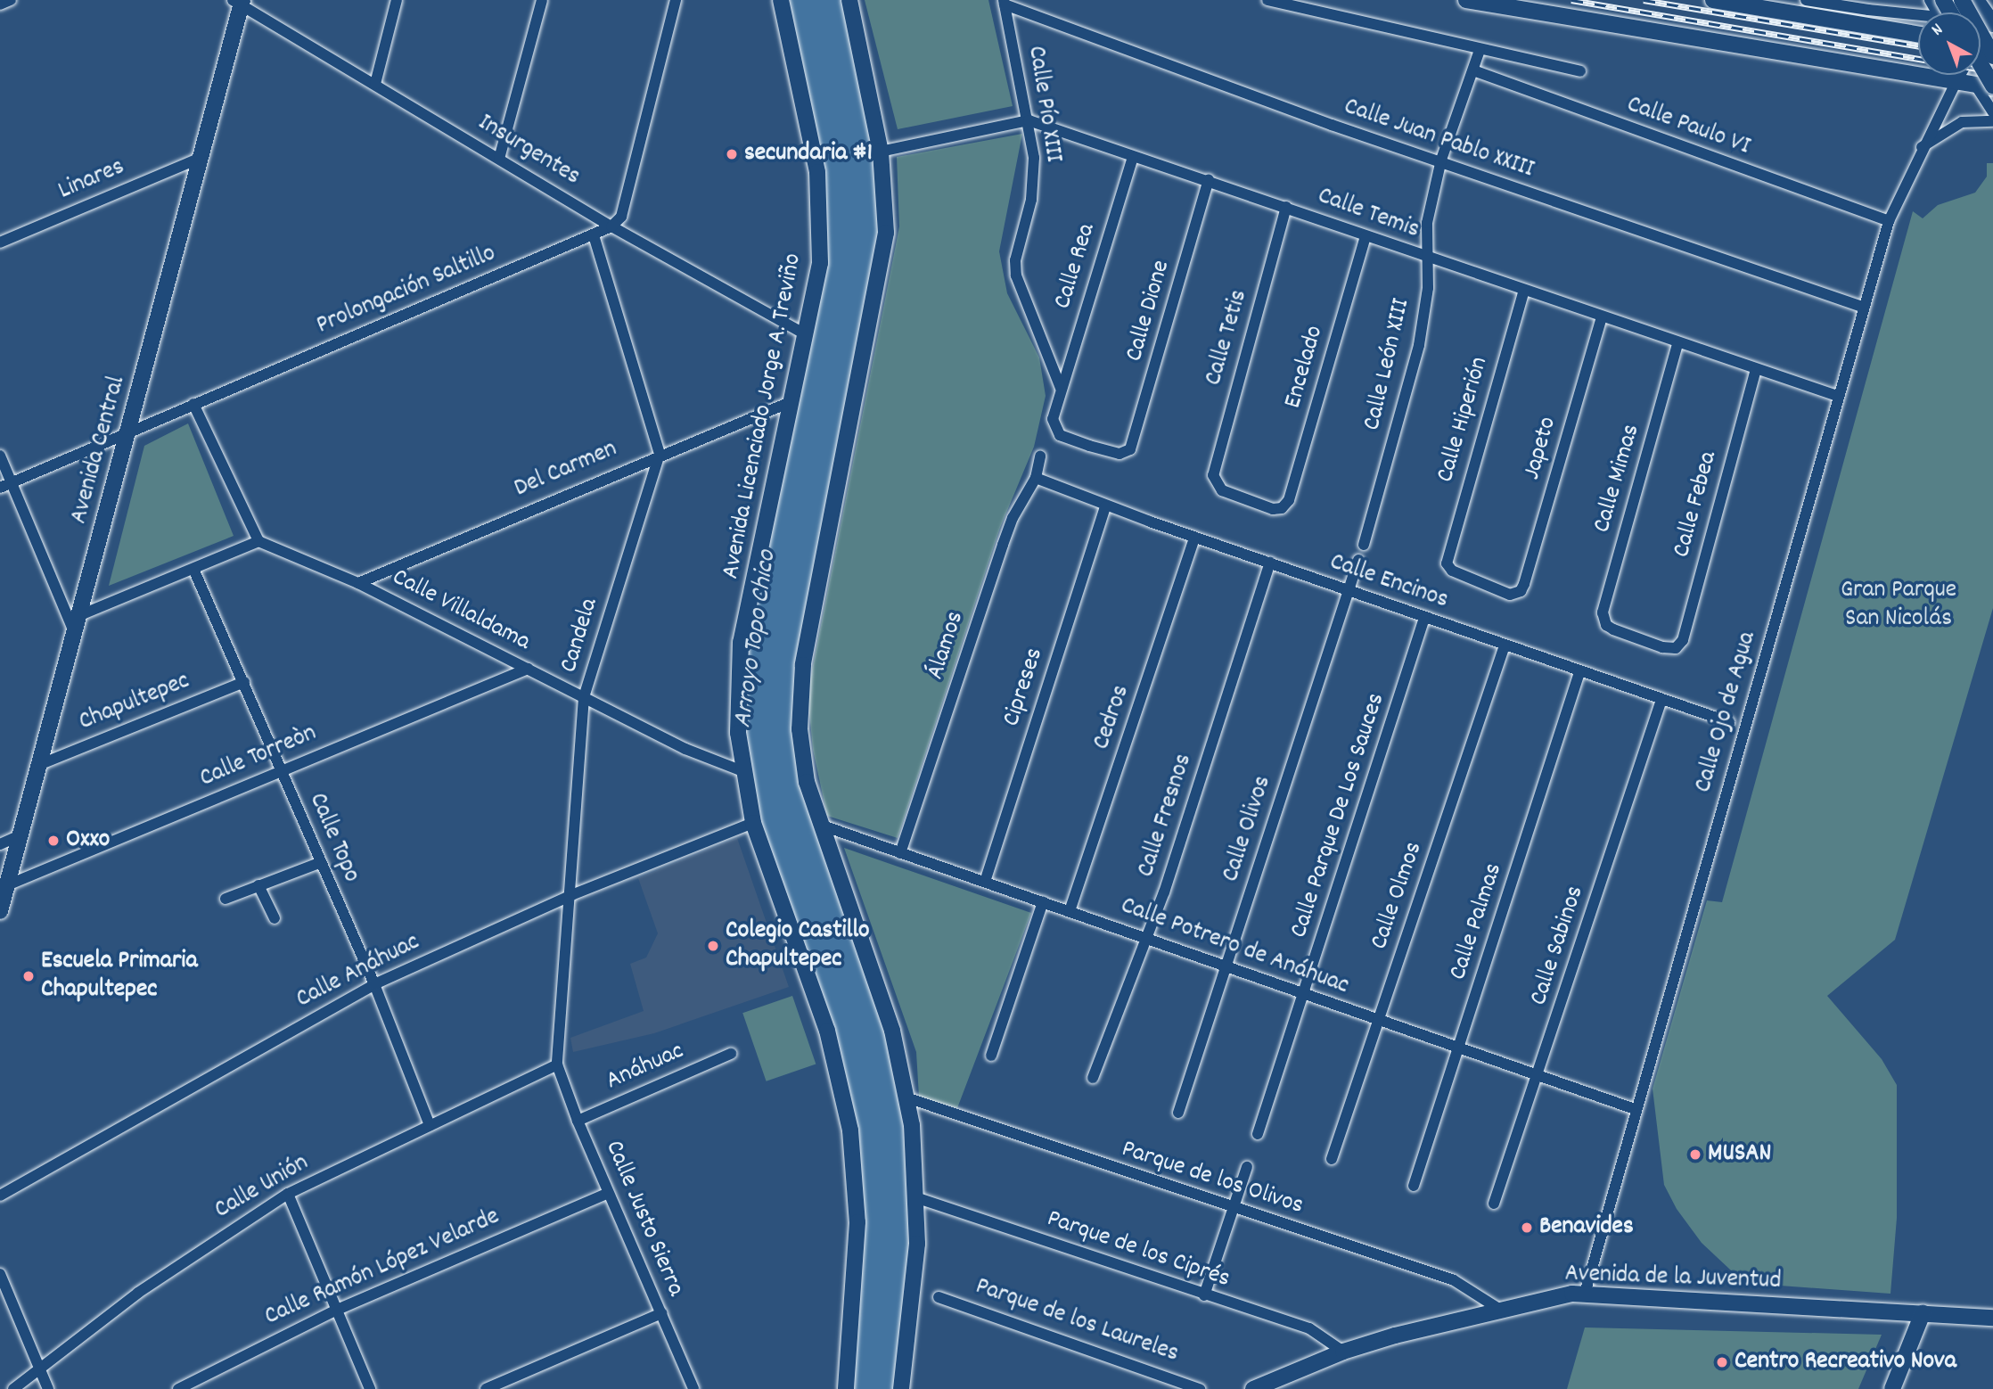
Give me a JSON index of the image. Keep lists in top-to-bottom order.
{
  "streets": {
    "main road": ["Avenida Licenciado Jorge A. Treviño", "Avenida Central", "Avenida de la Juventud"],
    "street": [
      "Calle Pío XIII",
      "Calle Paulo VI",
      "Calle Juan Pablo XXIII",
      "Insurgentes",
      "Linares",
      "Calle Temis",
      "Calle Rea",
      "Prolongación Saltillo",
      "Calle Dione",
      "Calle Tetis",
      "Calle León XIII",
      "Encelado",
      "Calle Hiperión",
      "Japeto",
      "Del Carmen",
      "Calle Mimas",
      "Calle Febea",
      "Calle Encinos",
      "Calle Villaldama",
      "Candela",
      "Álamos",
      "Cipreses",
      "Chapultepec",
      "Calle Ojo de Agua",
      "Cedros",
      "Calle Torreòn",
      "Calle Fresnos",
      "Calle Parque De Los Sauces",
      "Calle Olivos",
      "Calle Topo",
      "Calle Olmos",
      "Calle Palmas",
      "Calle Sabinos",
      "Calle Potrero de Anáhuac",
      "Calle Anáhuac",
      "Anáhuac",
      "Parque de los Olivos",
      "Calle Unión",
      "Calle Justo Sierra",
      "Parque de los Ciprés",
      "Calle Ramón López Velarde",
      "Parque de los Laureles"
    ]
  },
  "crossings": [
    ["Calle Pío XIII", "Calle Juan Pablo XXIII"],
    ["Calle Pío XIII", "Calle Temis"],
    ["Calle Pío XIII", "Calle Rea"],
    ["Calle Pío XIII", "Calle Dione"],
    ["Calle Paulo VI", "Calle León XIII"],
    ["Calle Paulo VI", "Calle Ojo de Agua"],
    ["Calle Juan Pablo XXIII", "Calle León XIII"],
    ["Calle Juan Pablo XXIII", "Calle Ojo de Agua"],
    ["Insurgentes", "Prolongación Saltillo"],
    ["Insurgentes", "Avenida Licenciado Jorge A. Treviño"],
    ["Insurgentes", "Avenida Central"],
    ["Linares", "Avenida Central"],
    ["Calle Temis", "Calle Rea"],
    ["Calle Temis", "Calle Dione"],
    ["Calle Temis", "Calle Tetis"],
    ["Calle Temis", "Calle León XIII"],
    ["Calle Temis", "Encelado"],
    ["Calle Temis", "Calle Hiperión"],
    ["Calle Temis", "Japeto"],
    ["Calle Temis", "Calle Mimas"],
    ["Calle Temis", "Calle Febea"],
    ["Calle Temis", "Calle Ojo de Agua"],
    ["Calle Rea", "Calle Dione"],
    ["Prolongación Saltillo", "Avenida Central"],
    ["Calle Tetis", "Encelado"],
    ["Avenida Licenciado Jorge A. Treviño", "Del Carmen"],
    ["Avenida Licenciado Jorge A. Treviño", "Calle Villaldama"],
    ["Avenida Licenciado Jorge A. Treviño", "Calle Anáhuac"],
    ["Calle Hiperión", "Japeto"],
    ["Avenida Central", "Chapultepec"],
    ["Avenida Central", "Calle Torreòn"],
    ["Del Carmen", "Calle Villaldama"],
    ["Del Carmen", "Candela"],
    ["Calle Mimas", "Calle Febea"],
    ["Calle Encinos", "Álamos"],
    ["Calle Encinos", "Cipreses"],
    ["Calle Encinos", "Cedros"],
    ["Calle Encinos", "Calle Fresnos"],
    ["Calle Encinos", "Calle Parque De Los Sauces"],
    ["Calle Encinos", "Calle Olivos"],
    ["Calle Encinos", "Calle Olmos"],
    ["Calle Encinos", "Calle Palmas"],
    ["Calle Encinos", "Calle Sabinos"],
    ["Calle Villaldama", "Candela"],
    ["Calle Villaldama", "Calle Torreòn"],
    ["Candela", "Calle Anáhuac"],
    ["Candela", "Calle Unión"],
    ["Candela", "Calle Justo Sierra"],
    ["Álamos", "Calle Potrero de Anáhuac"],
    ["Cipreses", "Calle Potrero de Anáhuac"],
    ["Chapultepec", "Calle Topo"],
    ["Calle Ojo de Agua", "Calle Potrero de Anáhuac"],
    ["Calle Ojo de Agua", "Avenida de la Juventud"],
    ["Cedros", "Calle Potrero de Anáhuac"],
    ["Calle Torreòn", "Calle Topo"],
    ["Calle Fresnos", "Calle Potrero de Anáhuac"],
    ["Calle Parque De Los Sauces", "Calle Potrero de Anáhuac"],
    ["Calle Olivos", "Calle Potrero de Anáhuac"],
    ["Calle Topo", "Calle Anáhuac"],
    ["Calle Topo", "Calle Unión"],
    ["Calle Olmos", "Calle Potrero de Anáhuac"],
    ["Calle Palmas", "Calle Potrero de Anáhuac"],
    ["Calle Sabinos", "Calle Potrero de Anáhuac"],
    ["Anáhuac", "Calle Justo Sierra"],
    ["Parque de los Olivos", "Avenida de la Juventud"],
    ["Calle Unión", "Calle Justo Sierra"],
    ["Calle Justo Sierra", "Calle Ramón López Velarde"],
    ["Parque de los Ciprés", "Avenida de la Juventud"]
  ],
  "water": ["Arroyo Topo Chico"],
  "parks": ["Gran Parque San Nicolás"],
  "places": [
    "secundaria #1",
    "Oxxo",
    "Colegio Castillo Chapultepec",
    "Escuela Primaria Chapultepec",
    "MUSAN",
    "Benavides",
    "Centro Recreativo Nova"
  ],
  "north": "top left"
}
